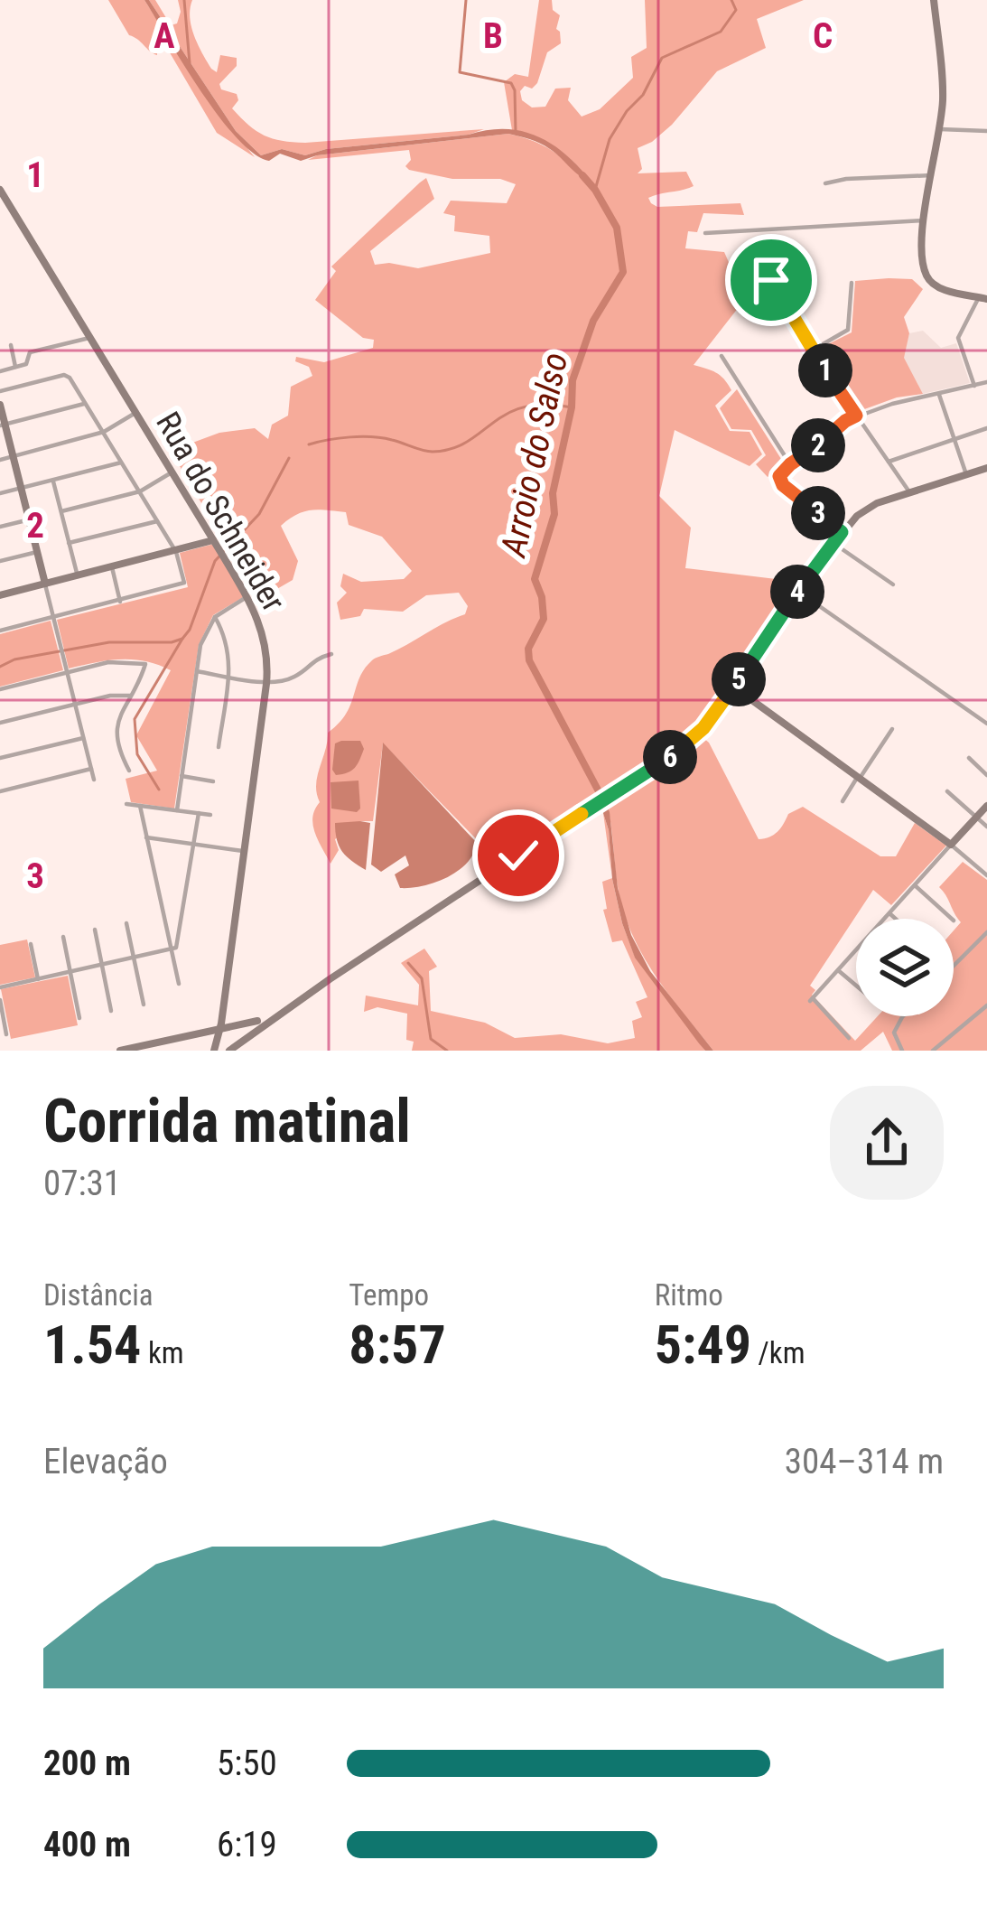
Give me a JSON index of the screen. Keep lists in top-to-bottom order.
{
  "streets": {
    "street": ["Rua do Schneider"]
  },
  "water": ["Arroio do Salso"],
  "page": {
    "pins": [
      "1",
      "2",
      "3",
      "4",
      "5",
      "6"
    ],
    "heading": ["Corrida matinal", "07:31"],
    "stats": [
      ["Distância", "1.54 km"],
      ["Tempo", "8:57"],
      ["Ritmo", "5:49 /km"]
    ],
    "chart": ["Elevação", "304–314 m"],
    "list": [
      {
        "name": "200 m",
        "note": "5:50"
      },
      {
        "name": "400 m",
        "note": "6:19"
      }
    ]
  },
  "grid": {
    "columns": ["A", "B", "C"],
    "rows": ["1", "2", "3"]
  }
}
